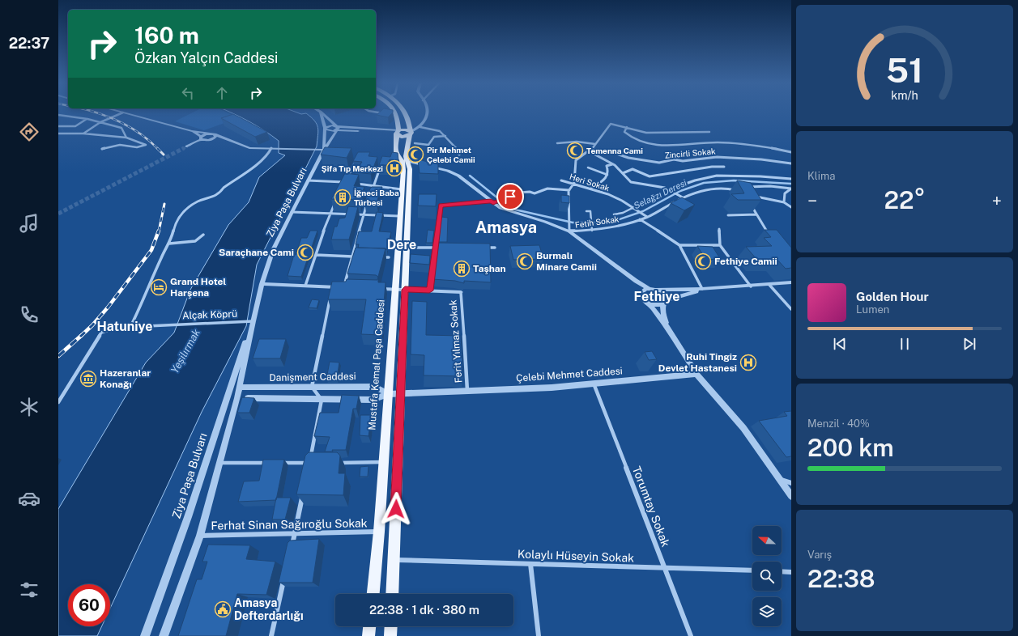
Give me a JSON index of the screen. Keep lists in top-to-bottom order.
{
  "streets": {
    "main road": ["Mustafa Kemal Paşa Caddesi"],
    "street": [
      "Zincirli Sokak",
      "Heri Sokak",
      "Ziya Paşa Bulvarı",
      "Fetih Sokak",
      "Alçak Köprü",
      "Ferit Yılmaz Sokak",
      "Çelebi Mehmet Caddesi",
      "Danişment Caddesi",
      "Torumtay Sokak",
      "Ferhat Sinan Sağıroğlu Sokak",
      "Kolaylı Hüseyin Sokak"
    ]
  },
  "crossings": [
    ["Heri Sokak", "Fetih Sokak"],
    ["Ziya Paşa Bulvarı", "Alçak Köprü"],
    ["Ziya Paşa Bulvarı", "Danişment Caddesi"],
    ["Ziya Paşa Bulvarı", "Ferhat Sinan Sağıroğlu Sokak"],
    ["Ferit Yılmaz Sokak", "Çelebi Mehmet Caddesi"],
    ["Mustafa Kemal Paşa Caddesi", "Çelebi Mehmet Caddesi"],
    ["Mustafa Kemal Paşa Caddesi", "Danişment Caddesi"],
    ["Mustafa Kemal Paşa Caddesi", "Ferhat Sinan Sağıroğlu Sokak"],
    ["Mustafa Kemal Paşa Caddesi", "Kolaylı Hüseyin Sokak"],
    ["Çelebi Mehmet Caddesi", "Danişment Caddesi"],
    ["Çelebi Mehmet Caddesi", "Torumtay Sokak"],
    ["Torumtay Sokak", "Kolaylı Hüseyin Sokak"]
  ],
  "districts": [
    "Amasya",
    "Dere",
    "Fethiye",
    "Hatuniye"
  ],
  "water": ["Selağzı Deresi", "Yeşilırmak"],
  "places": {
    "mosque": [
      "Temenna Cami",
      "Pir Mehmet Çelebi Camii",
      "Saraçhane Cami",
      "Burmalı Minare Camii",
      "Fethiye Camii"
    ],
    "hospital": ["Şifa Tıp Merkezi", "Ruhi Tingiz Devlet Hastanesi"],
    "building": ["İğneci Baba Türbesi", "Taşhan"],
    "hotel": ["Grand Hotel Harşena"],
    "museum": ["Hazeranlar Konağı"],
    "public building": ["Amasya Defterdarlığı"]
  },
  "north": "left",
  "page": {
    "tabs": "22:37",
    "turn": ["160 m", "Özkan Yalçın Caddesi"],
    "tile": [
      "Klima",
      ["Menzil · 40%", "200 km"],
      ["Varış", "22:38"]
    ],
    "heat": ["−", "22°", "+"],
    "song": ["Golden Hour", "Lumen"],
    "limit": "60",
    "trip": "22:38 · 1 dk · 380 m",
    "gauge": ["51", "km/h"]
  }
}
